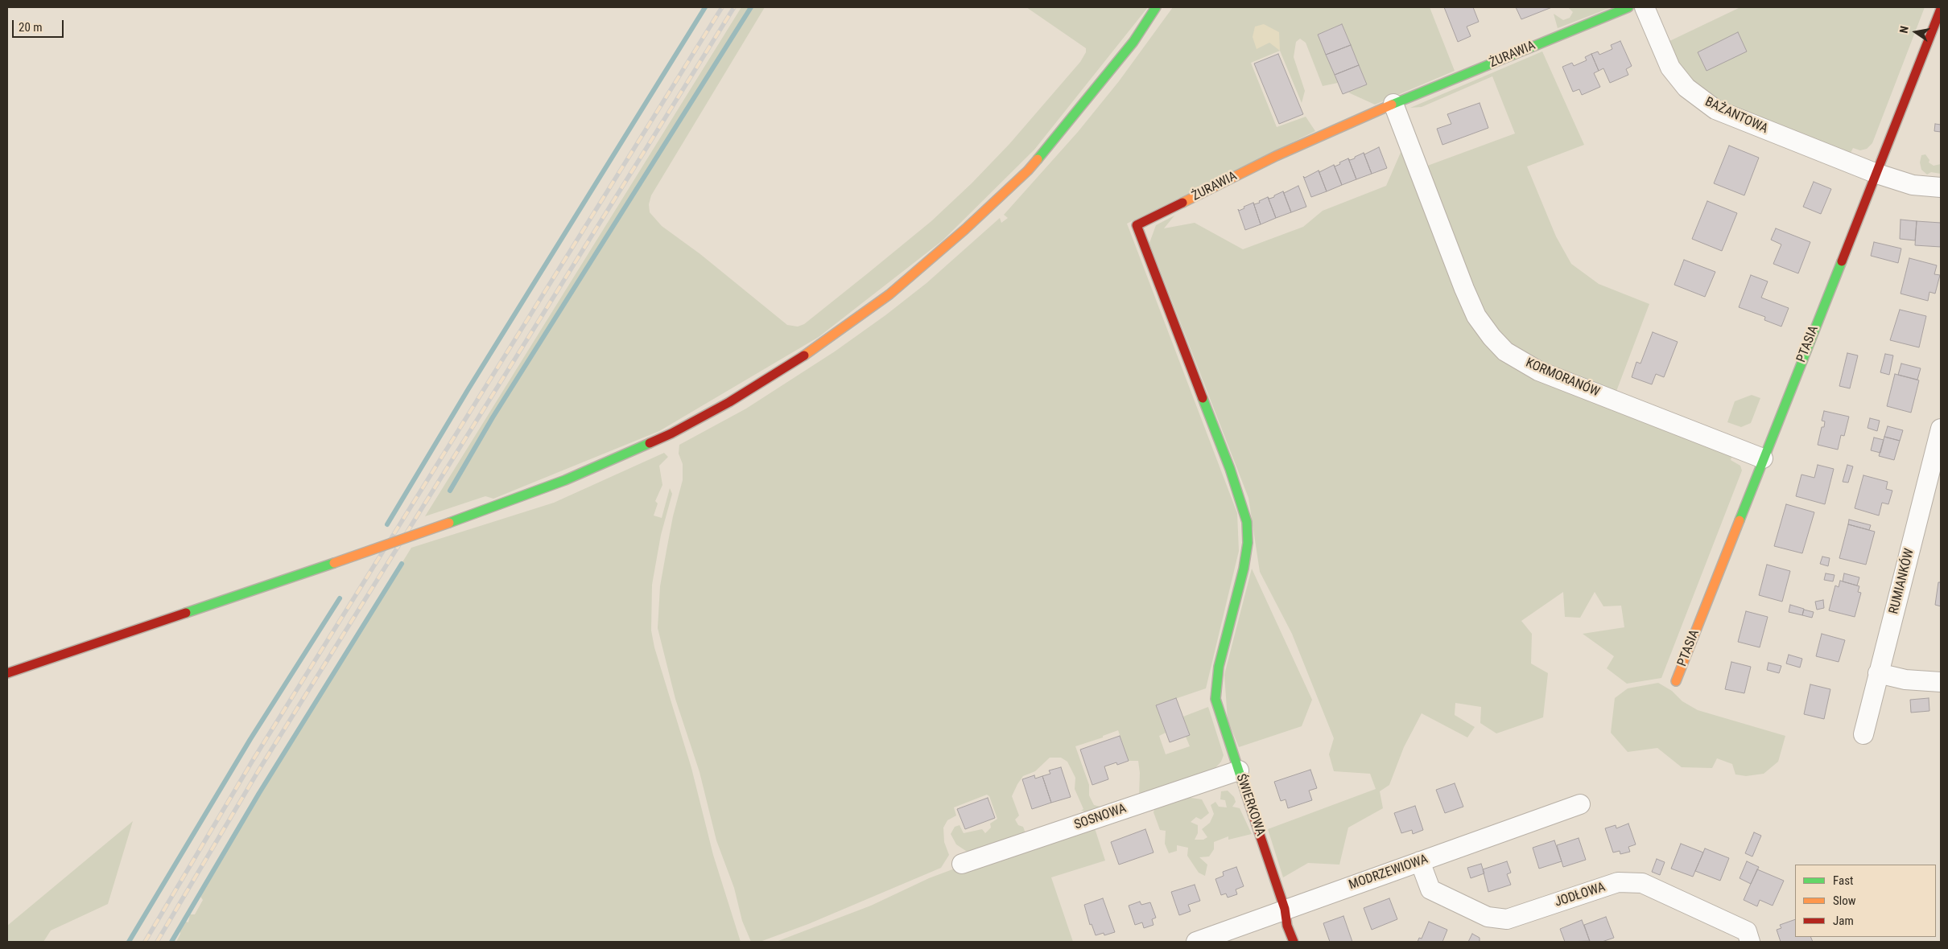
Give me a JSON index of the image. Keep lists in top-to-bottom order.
{
  "streets": {
    "street": [
      "ŻURAWIA",
      "BAŻANTOWA",
      "PTASIA",
      "KORMORANÓW",
      "RUMIANKÓW",
      "ŚWIERKOWA",
      "SOSNOWA",
      "MODRZEWIOWA",
      "JODŁOWA"
    ]
  },
  "crossings": [
    ["ŻURAWIA", "KORMORANÓW"],
    ["ŻURAWIA", "ŚWIERKOWA"],
    ["BAŻANTOWA", "PTASIA"],
    ["PTASIA", "KORMORANÓW"],
    ["ŚWIERKOWA", "SOSNOWA"],
    ["ŚWIERKOWA", "MODRZEWIOWA"],
    ["MODRZEWIOWA", "JODŁOWA"]
  ],
  "legend": ["Fast", "Slow", "Jam"],
  "scale_bar": "20 m",
  "north": "left"
}
